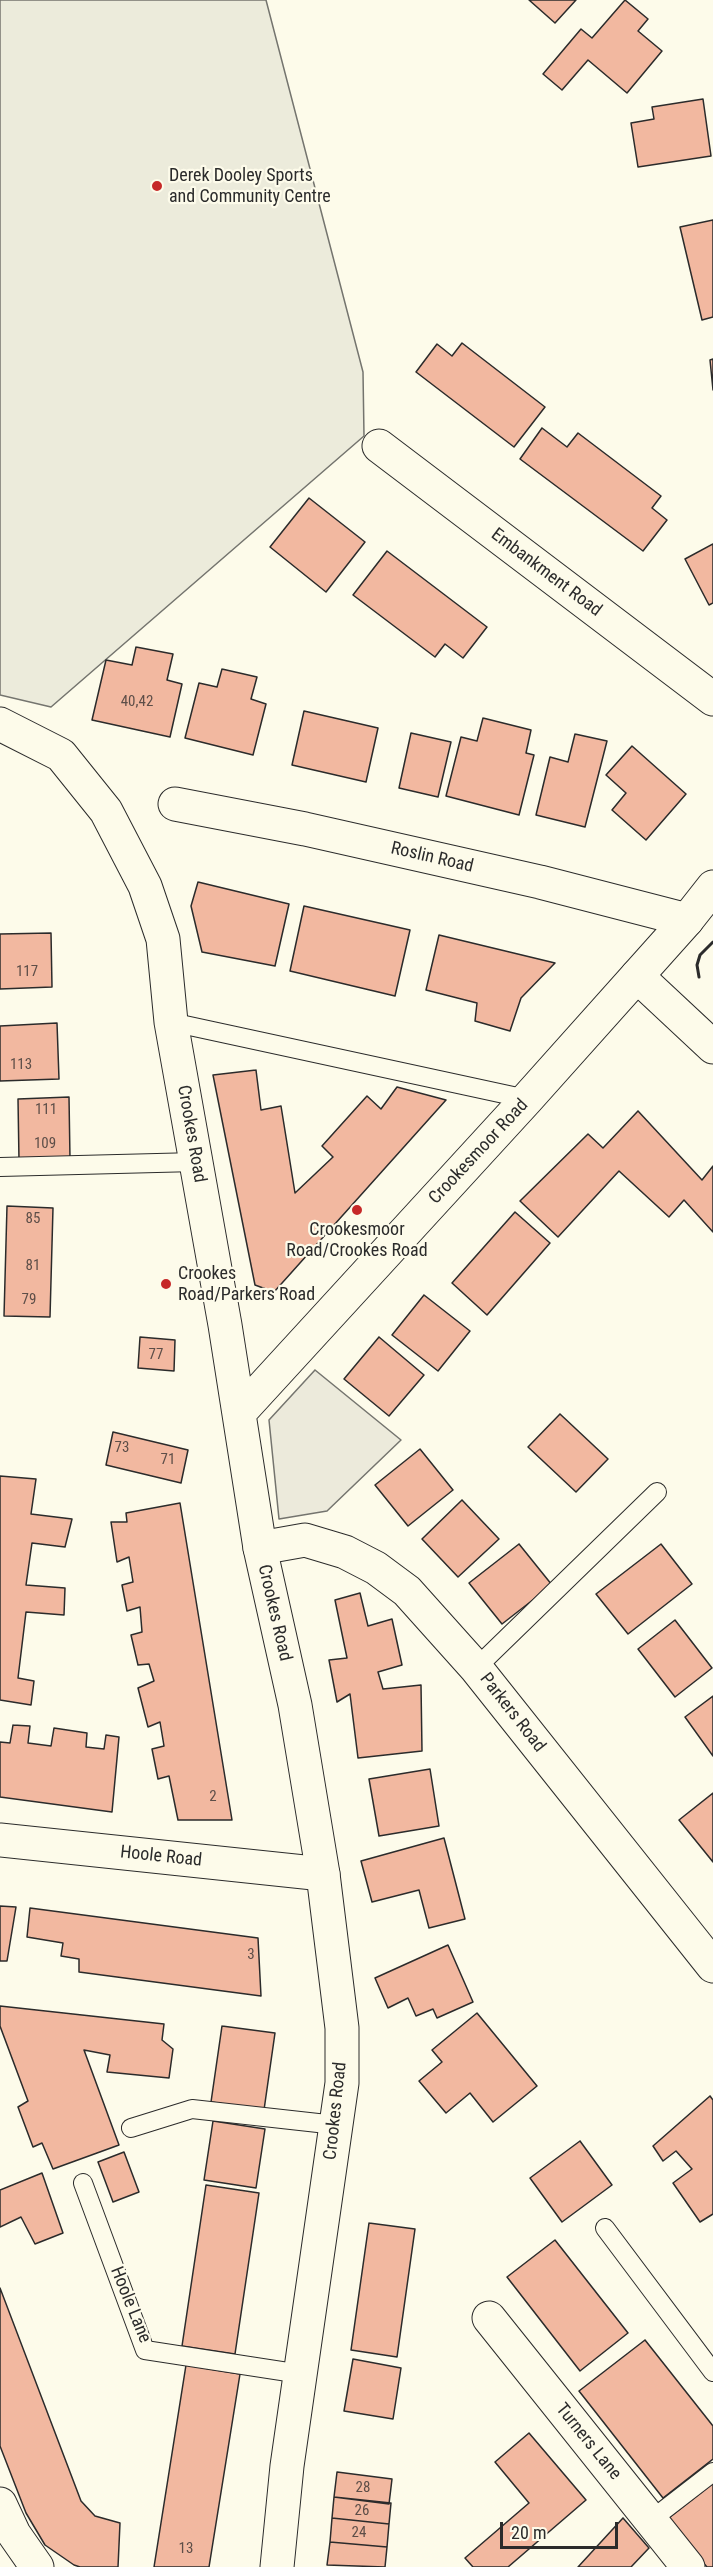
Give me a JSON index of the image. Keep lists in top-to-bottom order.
{
  "streets": {
    "street": [
      "Embankment Road",
      "Roslin Road",
      "Crookes Road",
      "Crookesmoor Road",
      "Parkers Road",
      "Hoole Road",
      "Turners Lane"
    ],
    "lane": ["Hoole Lane"]
  },
  "crossings": [
    ["Roslin Road", "Crookesmoor Road"],
    ["Crookes Road", "Crookesmoor Road"],
    ["Crookes Road", "Parkers Road"],
    ["Crookes Road", "Hoole Road"],
    ["Crookes Road", "Hoole Lane"]
  ],
  "places": ["Derek Dooley Sports and Community Centre", "Crookesmoor Road/Crookes Road", "Crookes Road/Parkers Road"],
  "house_numbers": [
    "40,42",
    "117",
    "113",
    "111",
    "109",
    "85",
    "81",
    "79",
    "77",
    "73",
    "71",
    "2",
    "3",
    "28",
    "26",
    "24",
    "13"
  ],
  "scale_bar": "20 m"
}
